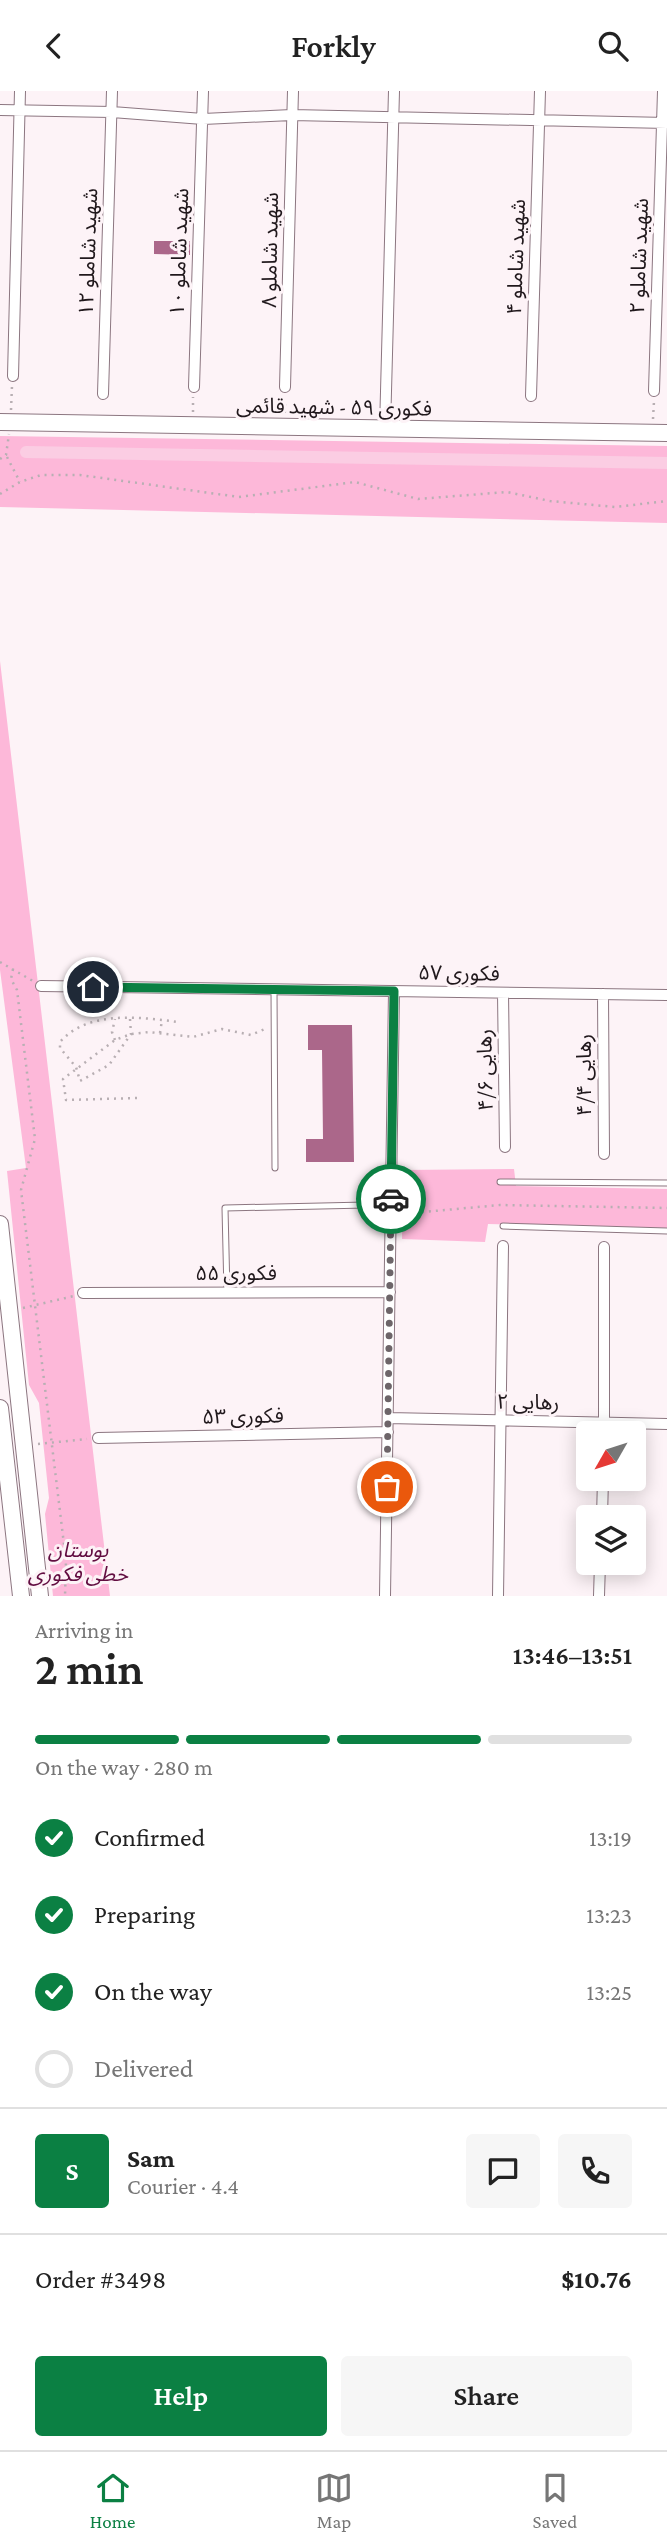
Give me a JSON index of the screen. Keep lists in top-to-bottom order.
{
  "streets": {
    "street": [
      "شهید شاملو ۸",
      "شهید شاملو ۱۲",
      "شهید شاملو ۱۰",
      "شهید شاملو ۲",
      "شهید شاملو ۴",
      "فکوری ۵۹ - شهید قائمی",
      "فکوری ۵۷",
      "رهایی ۴/۶",
      "رهایی ۴/۴",
      "فکوری ۵۵",
      "رهایی ۲",
      "فکوری ۵۳"
    ]
  },
  "crossings": [
    ["فکوری ۵۷", "رهایی ۴/۶"],
    ["فکوری ۵۷", "رهایی ۴/۴"]
  ],
  "parks": ["بوستان خطی فکوری"],
  "north": "bottom left",
  "page": {
    "header": "Forkly",
    "heading": ["2 min", "Arriving in", "13:46–13:51"],
    "panel": [
      "Sam",
      "Courier · 4.4",
      "Order #3498",
      "$10.76"
    ],
    "bar": "On the way · 280 m",
    "list": [
      ["Confirmed", "13:19"],
      ["Preparing", "13:23"],
      ["On the way", "13:25"],
      "Delivered"
    ],
    "round": "S",
    "buttons": ["Help", "Share"],
    "tabs": ["Home", "Map", "Saved"]
  }
}
